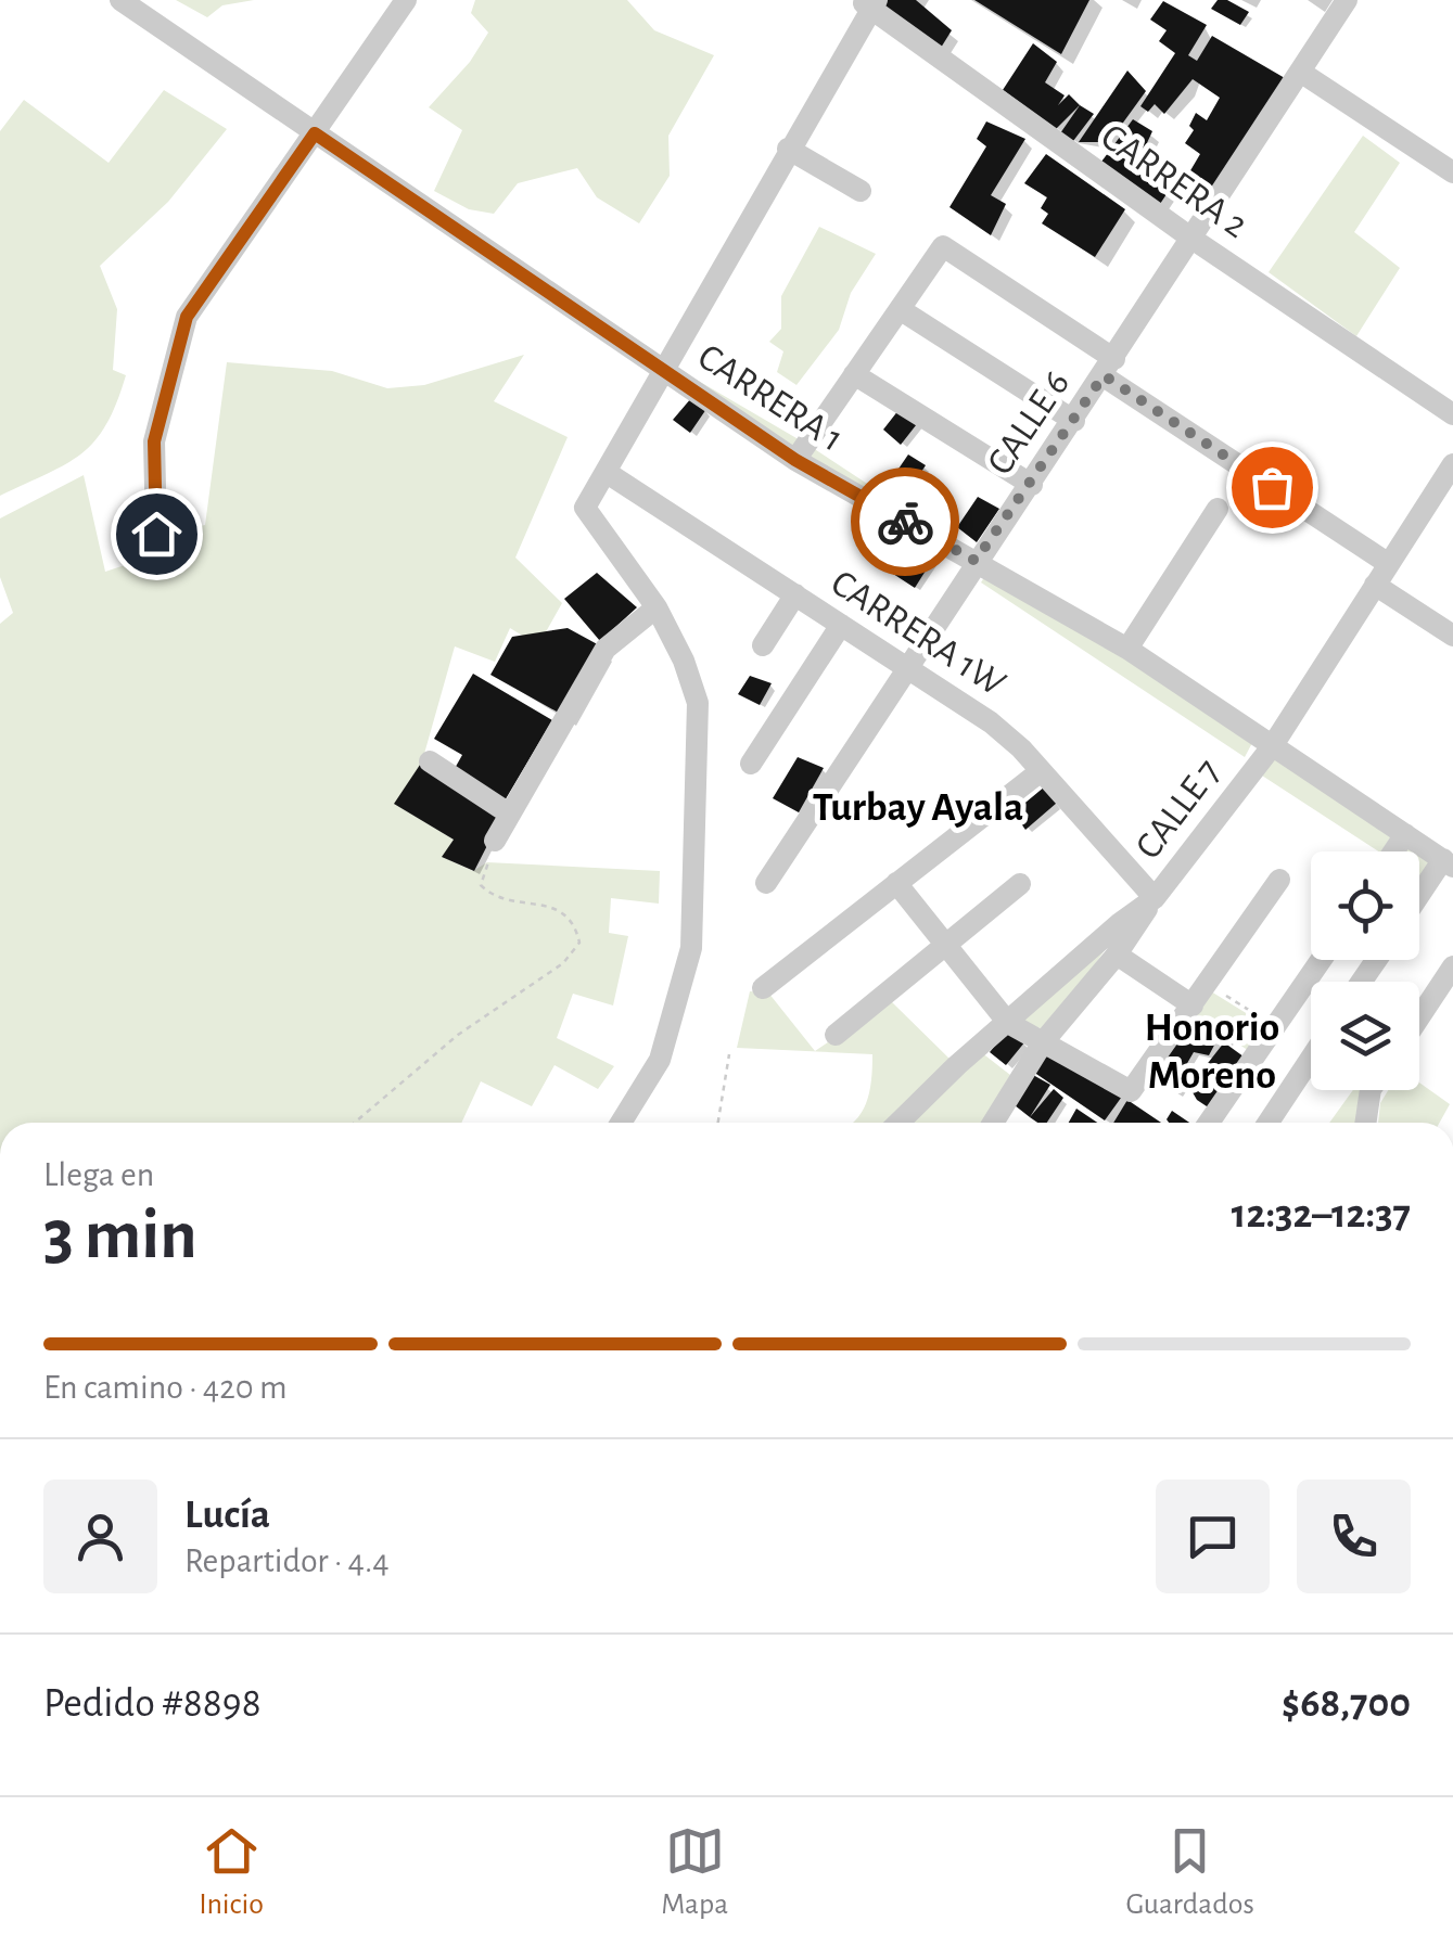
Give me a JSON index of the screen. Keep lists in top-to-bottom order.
{
  "streets": {
    "street": [
      "CARRERA 2",
      "CARRERA 1",
      "CALLE 6",
      "CARRERA 1W",
      "CALLE 7"
    ]
  },
  "crossings": [
    ["CARRERA 2", "CALLE 6"],
    ["CARRERA 1", "CALLE 6"],
    ["CARRERA 1", "CALLE 7"],
    ["CALLE 6", "CARRERA 1W"],
    ["CARRERA 1W", "CALLE 7"]
  ],
  "districts": ["Turbay Ayala", "Honorio Moreno"],
  "page": {
    "heading": ["3 min", "Llega en", "12:32–12:37"],
    "panel": [
      "Lucía",
      "Repartidor · 4.4",
      "Pedido #8898",
      "$68,700"
    ],
    "bar": "En camino · 420 m",
    "tabs": ["Inicio", "Mapa", "Guardados"]
  }
}
